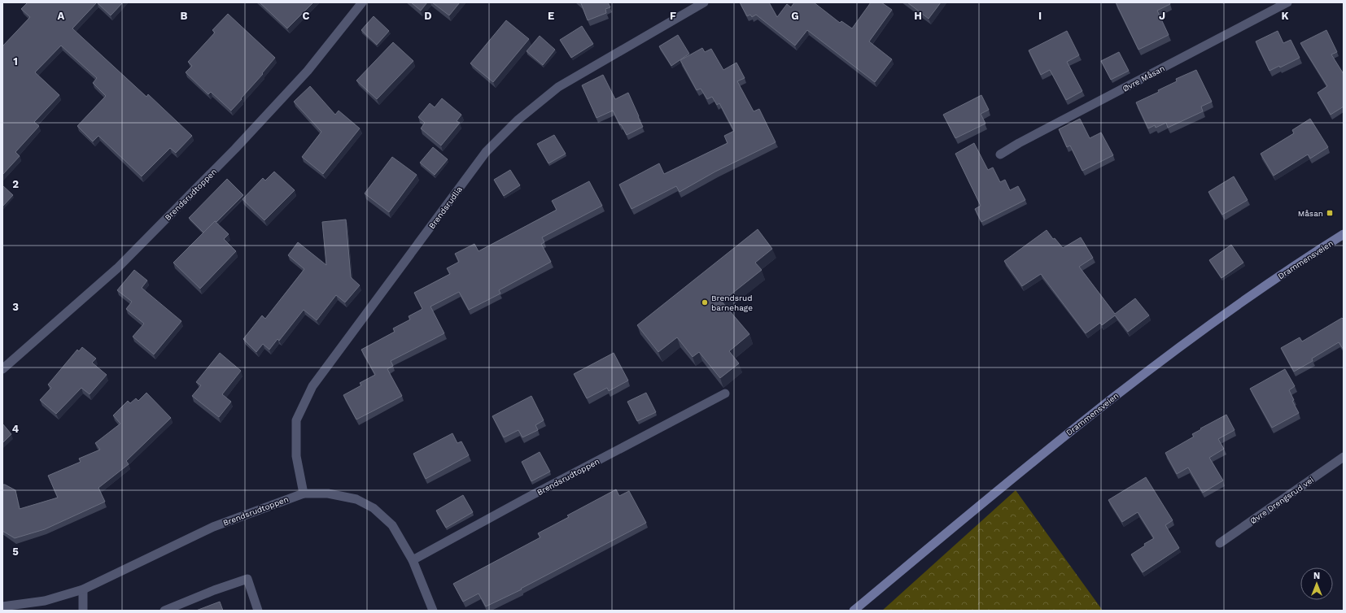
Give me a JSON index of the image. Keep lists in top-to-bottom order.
{
  "streets": {
    "main road": ["Drammensveien"],
    "street": [
      "Øvre Måsan",
      "Brendsrudtoppen",
      "Brendsrudlia",
      "Øvre Drengsrud vei"
    ]
  },
  "crossings": [
    ["Brendsrudtoppen", "Brendsrudlia"]
  ],
  "places": {
    "transit": ["Måsan"],
    "other": ["Brendsrud barnehage"]
  },
  "north": "top",
  "grid": {
    "columns": [
      "A",
      "B",
      "C",
      "D",
      "E",
      "F",
      "G",
      "H",
      "I",
      "J",
      "K"
    ],
    "rows": [
      "1",
      "2",
      "3",
      "4",
      "5"
    ]
  }
}
